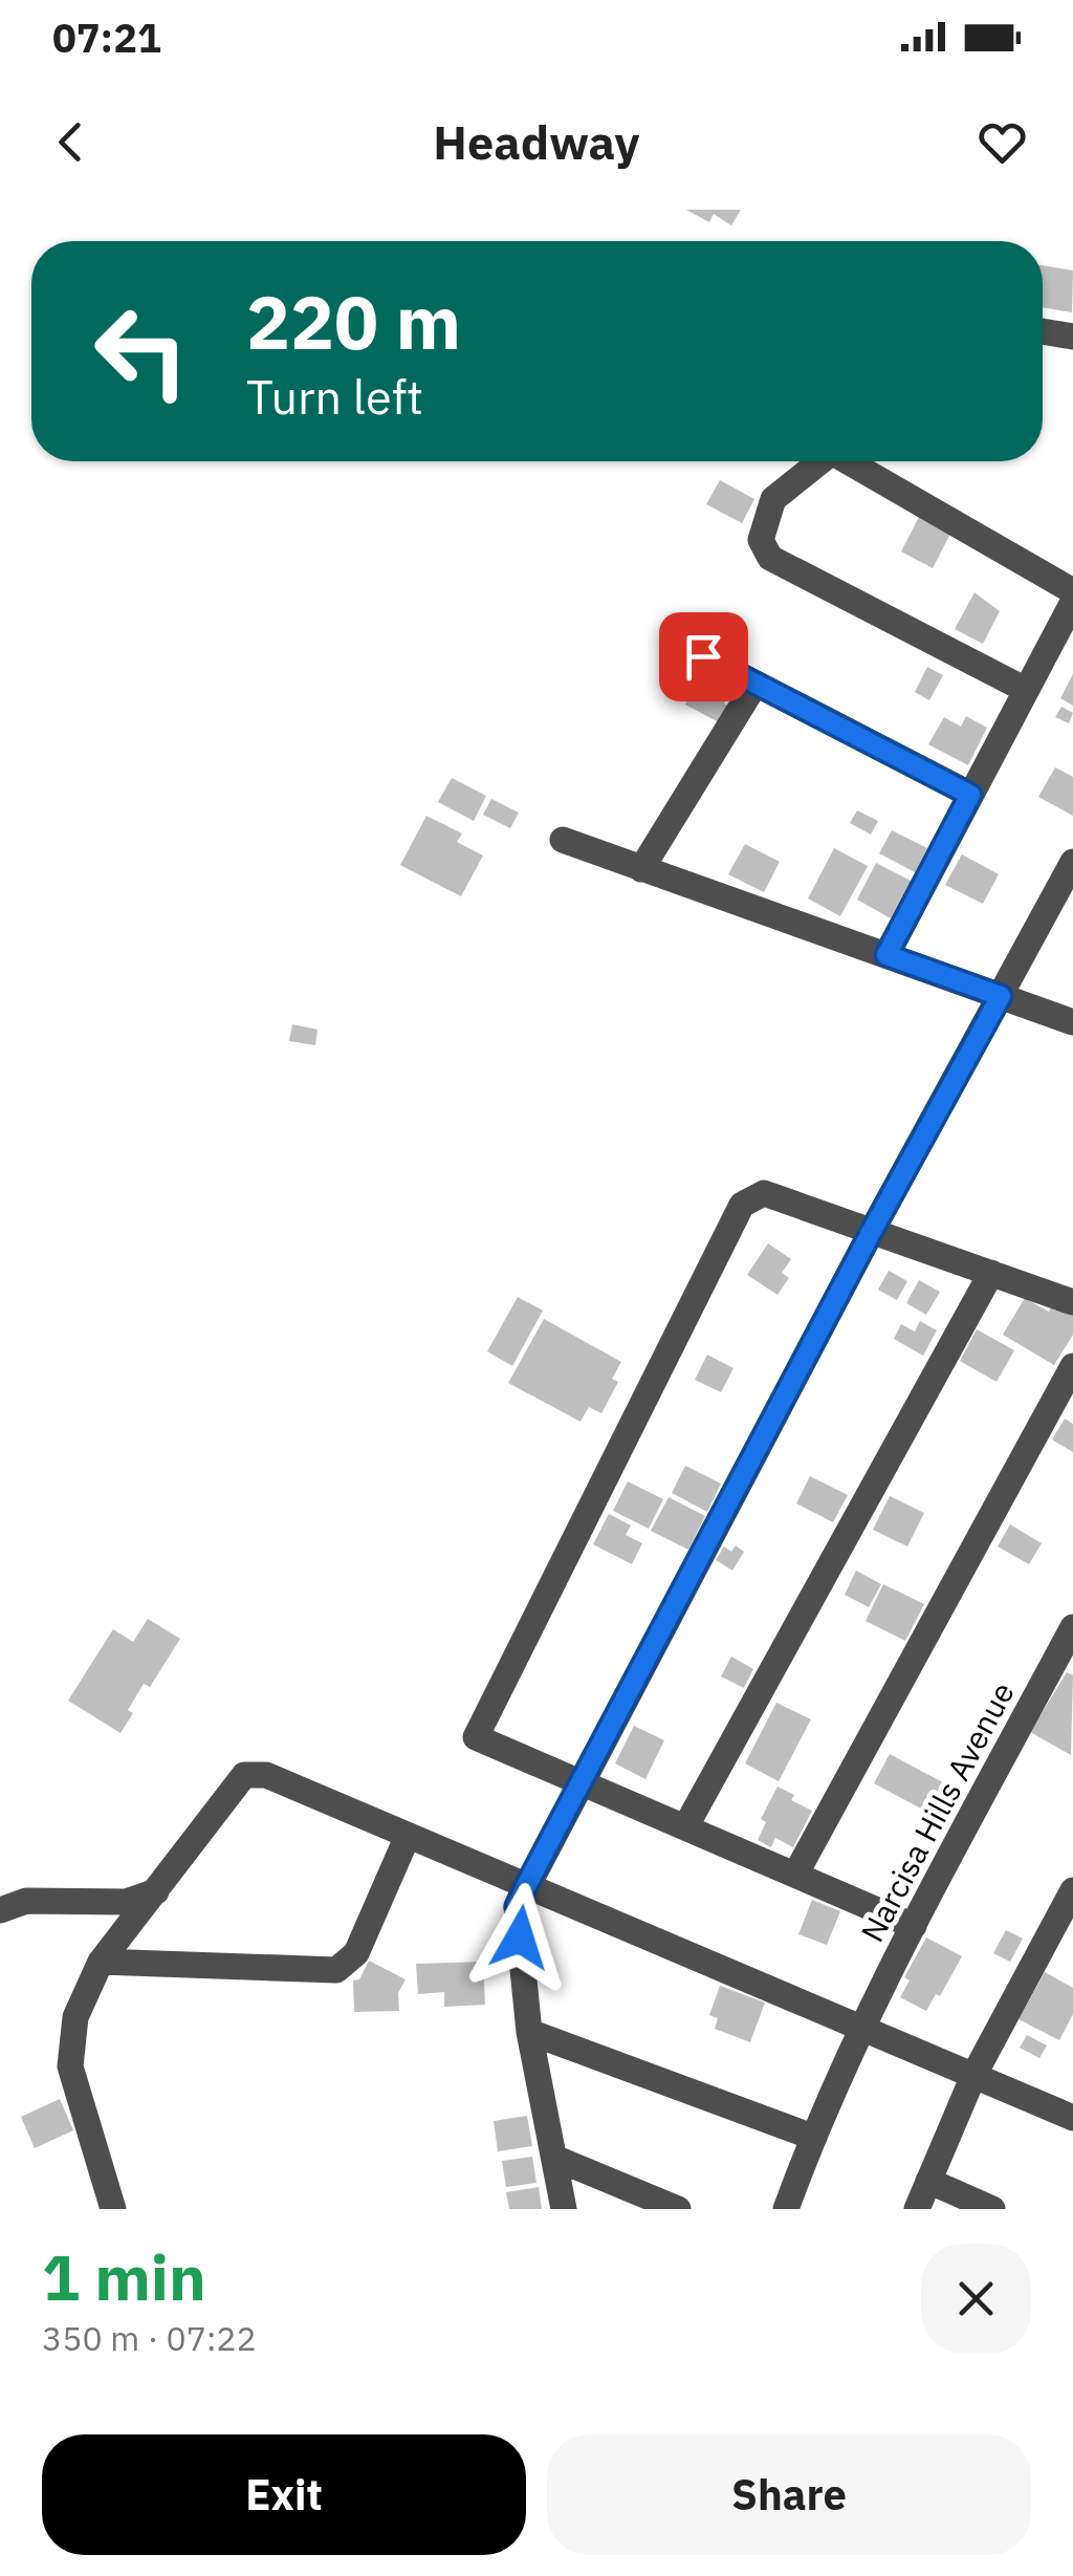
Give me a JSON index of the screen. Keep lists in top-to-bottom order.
{
  "streets": {
    "street": ["Narcisa Hills Avenue"]
  },
  "page": {
    "status": "07:21",
    "header": "Headway",
    "turn": ["220 m", "Turn left"],
    "heading": ["1 min", "350 m · 07:22"],
    "buttons": ["Exit", "Share"]
  }
}
